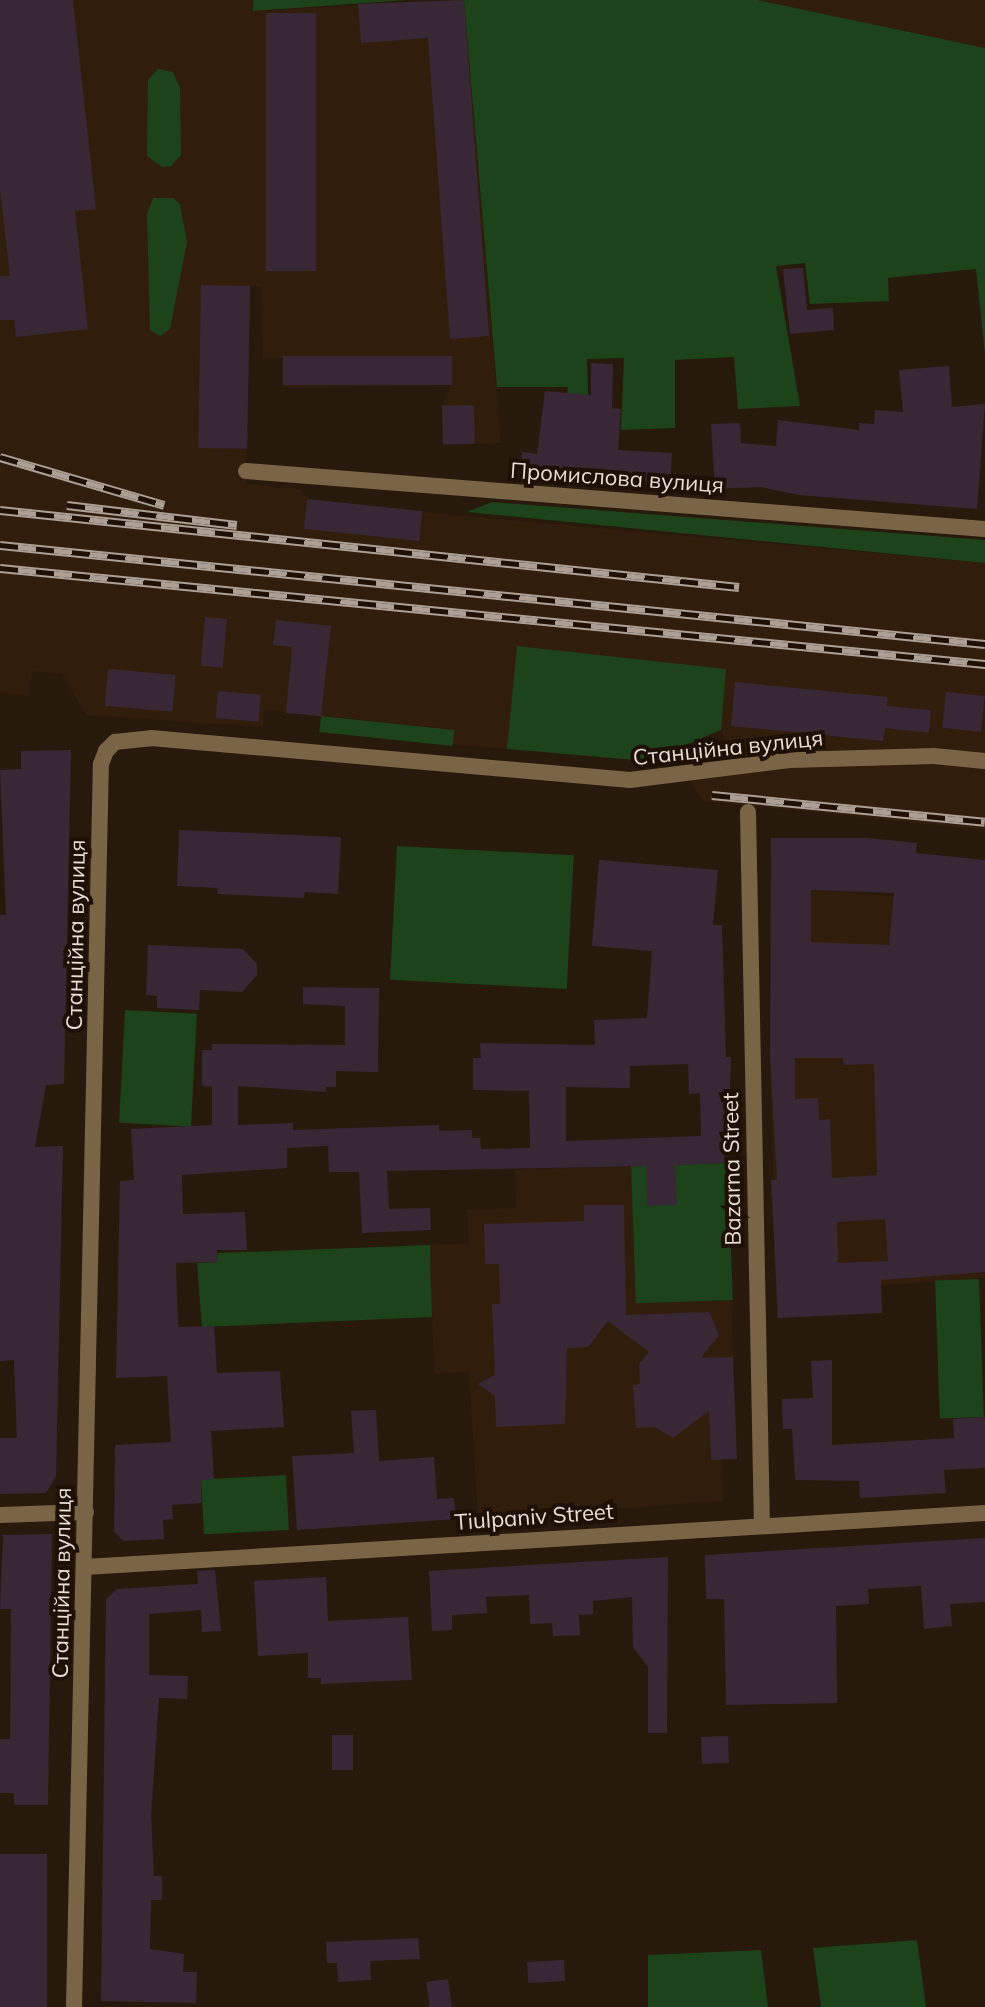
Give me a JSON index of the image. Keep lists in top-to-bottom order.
{
  "streets": {
    "street": [
      "Промислова вулиця",
      "Станційна вулиця",
      "Bazarna Street",
      "Tiulpaniv Street"
    ]
  },
  "crossings": [
    ["Станційна вулиця", "Tiulpaniv Street"],
    ["Bazarna Street", "Tiulpaniv Street"]
  ]
}
